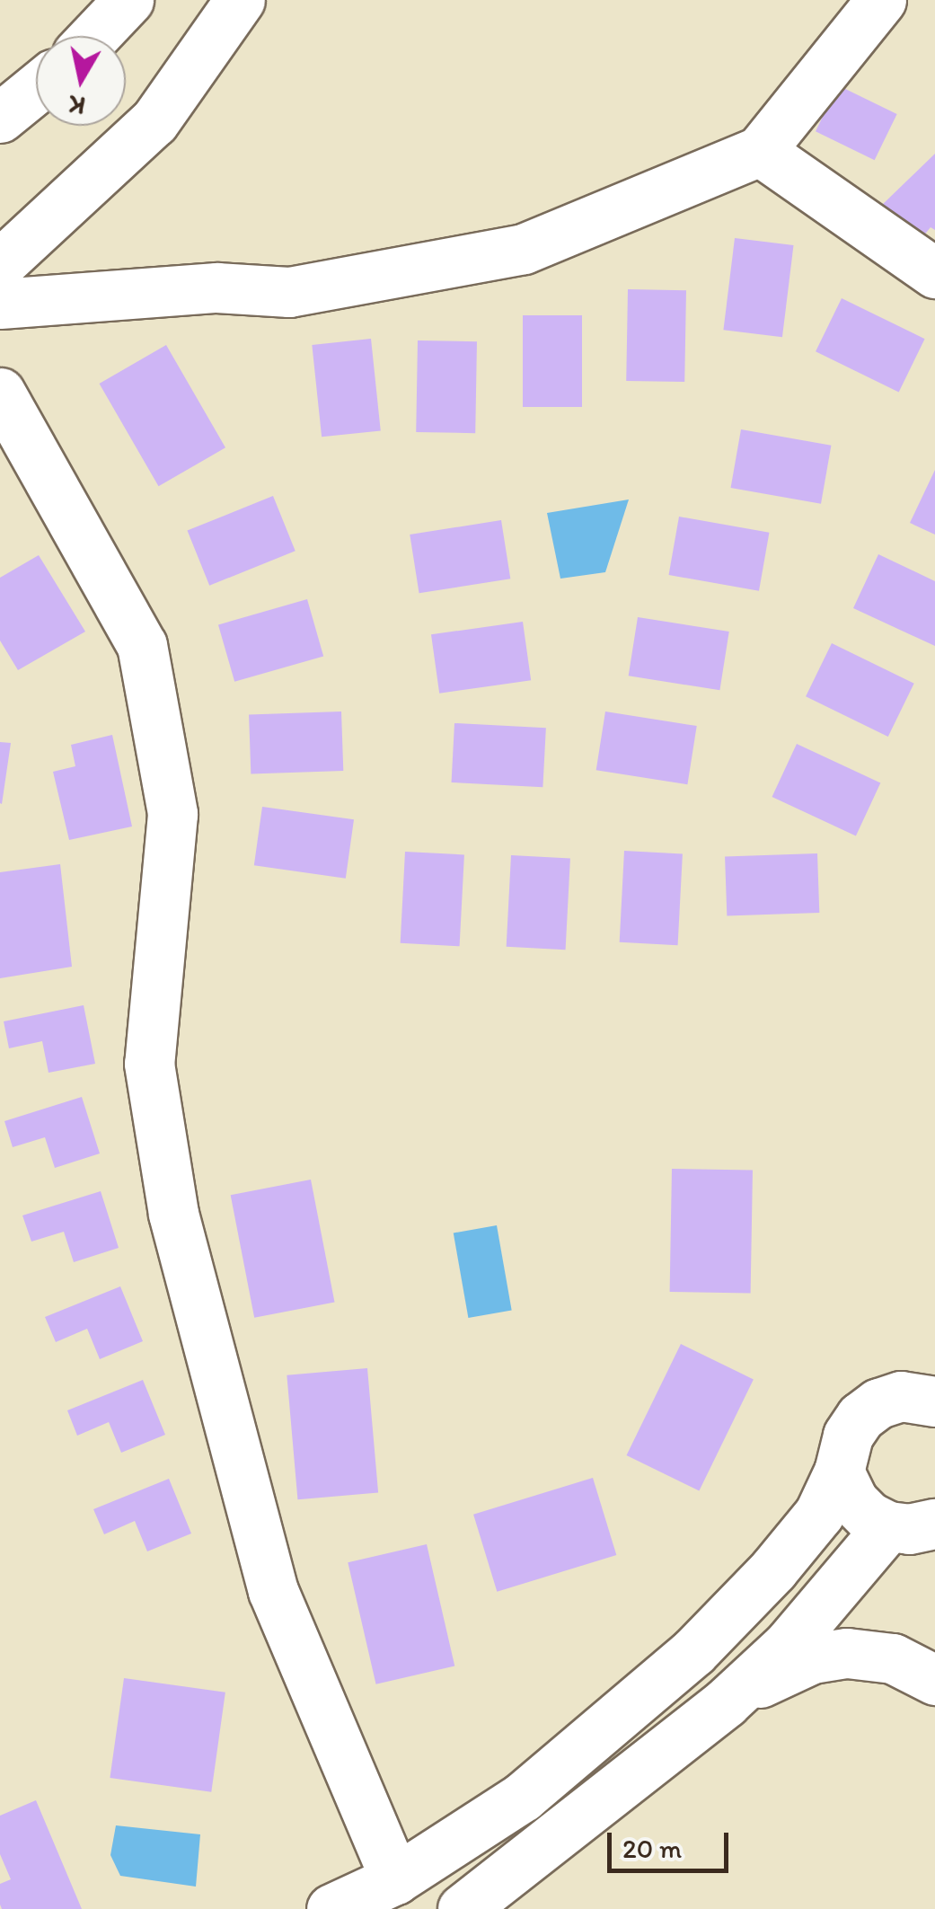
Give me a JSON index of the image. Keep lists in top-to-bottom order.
{
  "scale_bar": "20 m",
  "north": "bottom"
}
